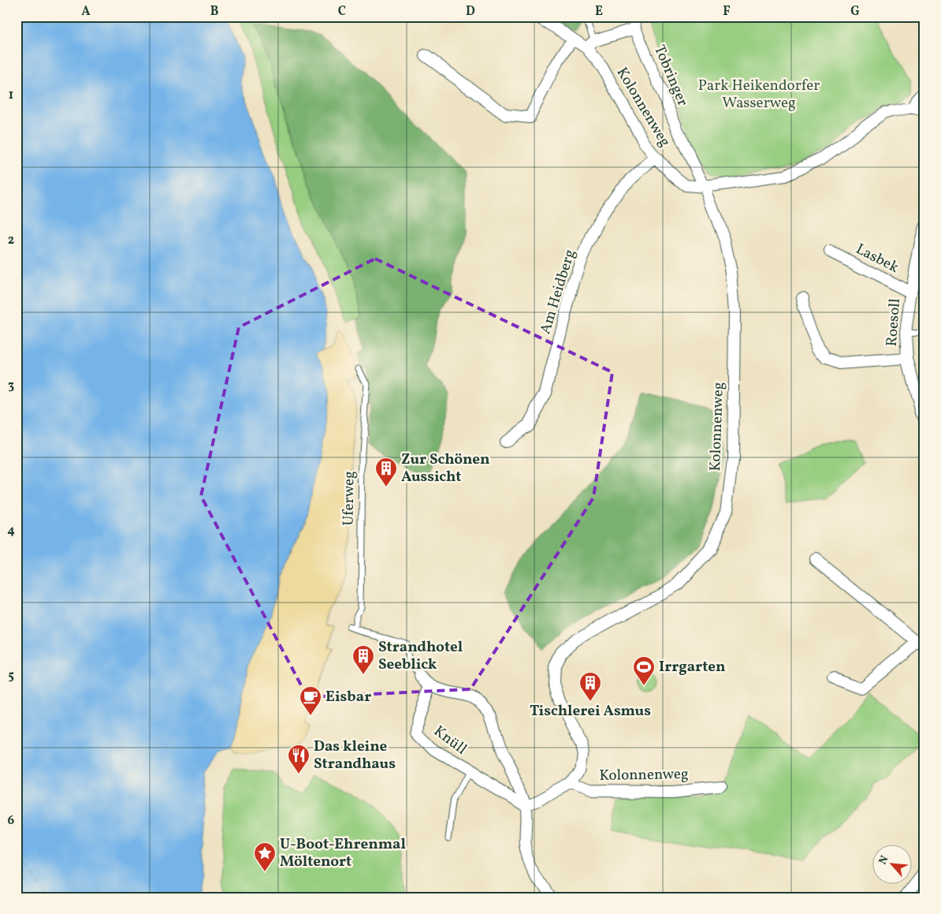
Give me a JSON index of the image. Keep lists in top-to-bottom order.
{
  "streets": {
    "street": [
      "Tobringer",
      "Kolonnenweg",
      "Lasbek",
      "Am Heidberg",
      "Roesoll",
      "Knüll"
    ],
    "lane": ["Uferweg"]
  },
  "crossings": [
    ["Tobringer", "Kolonnenweg"],
    ["Kolonnenweg", "Am Heidberg"],
    ["Kolonnenweg", "Knüll"],
    ["Lasbek", "Roesoll"]
  ],
  "parks": ["Park Heikendorfer Wasserweg"],
  "places": {
    "building": ["Zur Schönen Aussicht", "Strandhotel Seeblick", "Tischlerei Asmus"],
    "sports": ["Irrgarten"],
    "cafe": ["Eisbar"],
    "restaurant": ["Das kleine Strandhaus"],
    "place": ["U-Boot-Ehrenmal Möltenort"]
  },
  "north": "top left",
  "grid": {
    "columns": [
      "A",
      "B",
      "C",
      "D",
      "E",
      "F",
      "G"
    ],
    "rows": [
      "1",
      "2",
      "3",
      "4",
      "5",
      "6"
    ]
  }
}
